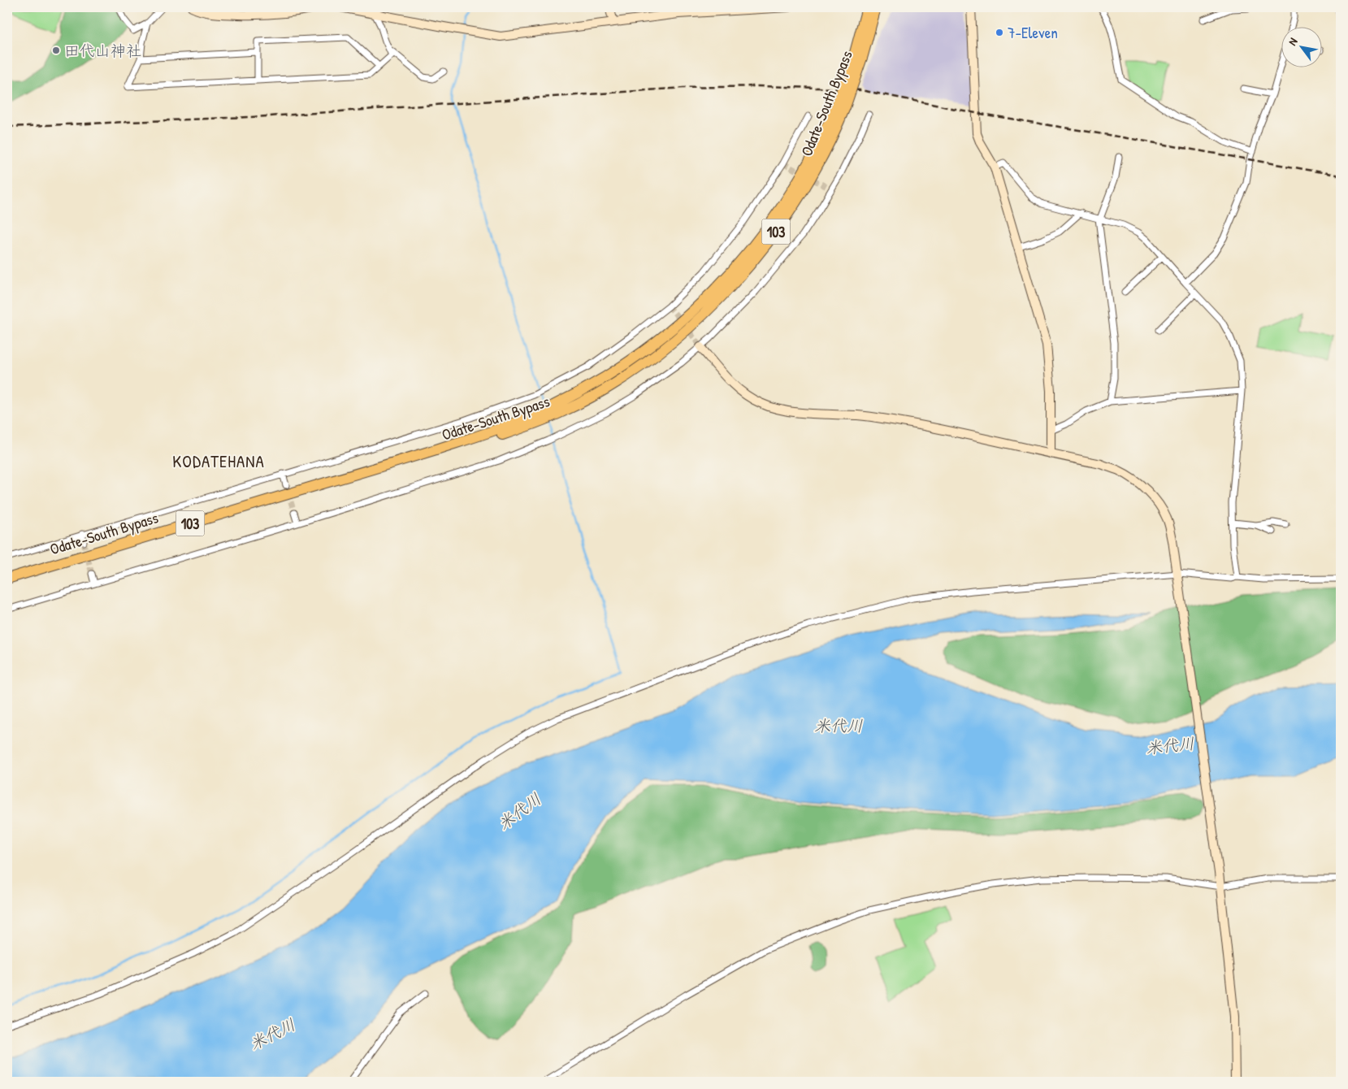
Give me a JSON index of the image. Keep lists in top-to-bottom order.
{
  "streets": {
    "highway": ["Odate-South Bypass", "103"]
  },
  "districts": ["KODATEHANA"],
  "water": ["米代川"],
  "places": ["7-Eleven", "田代山神社"],
  "north": "top left"
}
